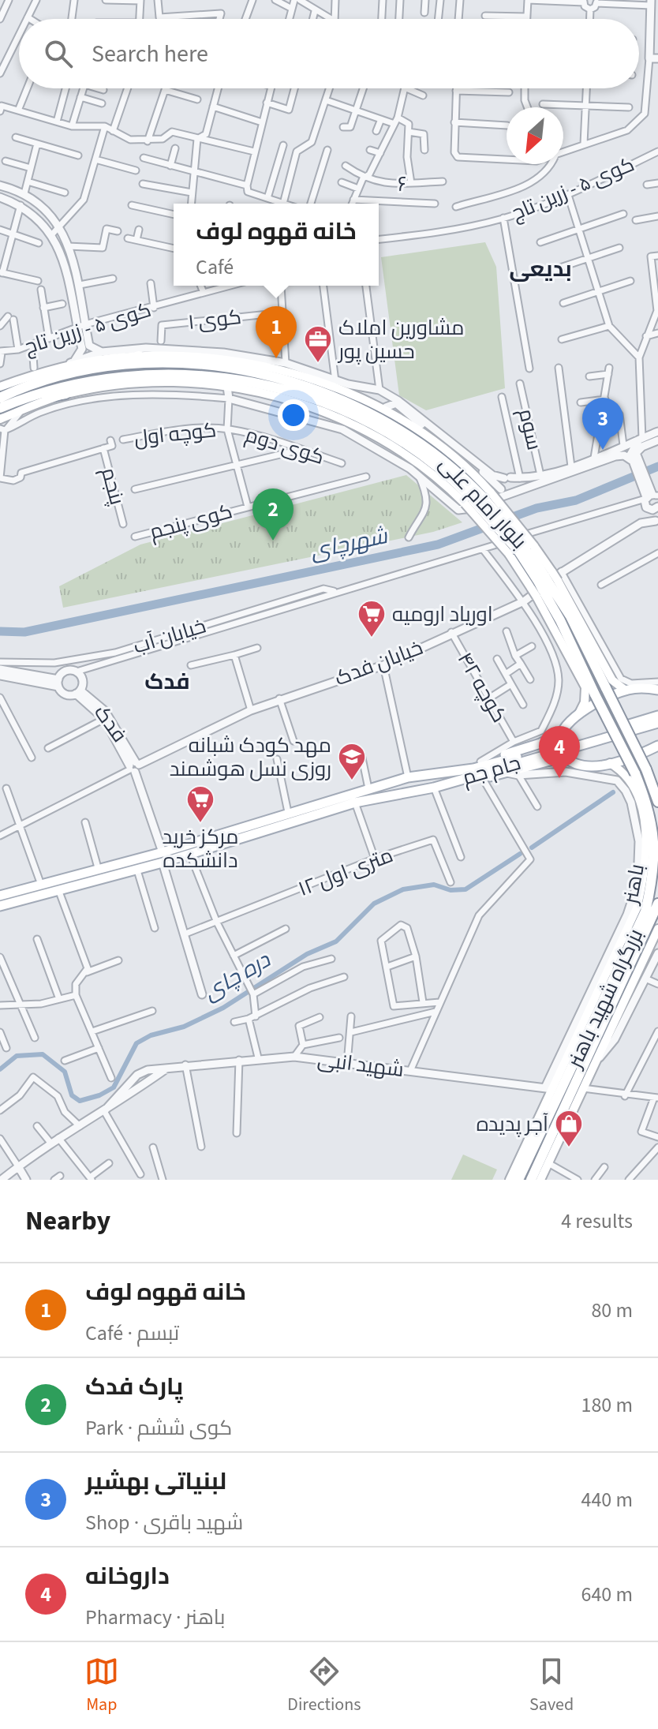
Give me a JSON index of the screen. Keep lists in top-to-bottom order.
{
  "streets": {
    "highway": ["بلوار امام علی", "بزرگراه شهید باهنر"],
    "main road": ["جام جم"],
    "street": [
      "۶",
      "کوی ۵ - زرین تاج",
      "کوی ۱",
      "سوم",
      "کوچه اول",
      "کوی دوم",
      "پنجم",
      "کوی پنجم",
      "خیابان آب",
      "خیابان فدک",
      "کوچه ۴۲",
      "فدک",
      "۱۲ متری اول",
      "باهنر",
      "شهید انبی"
    ]
  },
  "crossings": [
    ["کوچه اول", "کوی دوم"],
    ["بلوار امام علی", "خیابان فدک"],
    ["بلوار امام علی", "بزرگراه شهید باهنر"],
    ["خیابان آب", "فدک"],
    ["خیابان فدک", "کوچه ۴۲"],
    ["خیابان فدک", "فدک"],
    ["کوچه ۴۲", "جام جم"],
    ["باهنر", "شهید انبی"]
  ],
  "districts": ["بدیعی", "فدک"],
  "water": ["شهرچای", "دره چای"],
  "places": {
    "office": ["مشاورین املاک حسین پور"],
    "supermarket": ["اوریاد ارومیه", "مرکز خرید دانشکده"],
    "school or university": ["مهد کودک شبانه روزی نسل هوشمند"],
    "shop": ["آجر پدیده"]
  },
  "north": "bottom left",
  "page": {
    "search": "Search here",
    "popup": ["خانه قهوه لوف", "Café"],
    "pins": [
      "1",
      "3",
      "2",
      "4"
    ],
    "heading": ["Nearby", "4 results"],
    "list": [
      {
        "mark": "1",
        "name": "خانه قهوه لوف",
        "note": "Café · تبسم",
        "value": "80 m"
      },
      {
        "mark": "2",
        "name": "پارک فدک",
        "note": "Park · کوی ششم",
        "value": "180 m"
      },
      {
        "mark": "3",
        "name": "لبنیاتی بهشیر",
        "note": "Shop · شهید باقری",
        "value": "440 m"
      },
      {
        "mark": "4",
        "name": "داروخانه",
        "note": "Pharmacy · باهنر",
        "value": "640 m"
      }
    ],
    "nav": ["Map", "Directions", "Saved"]
  }
}
